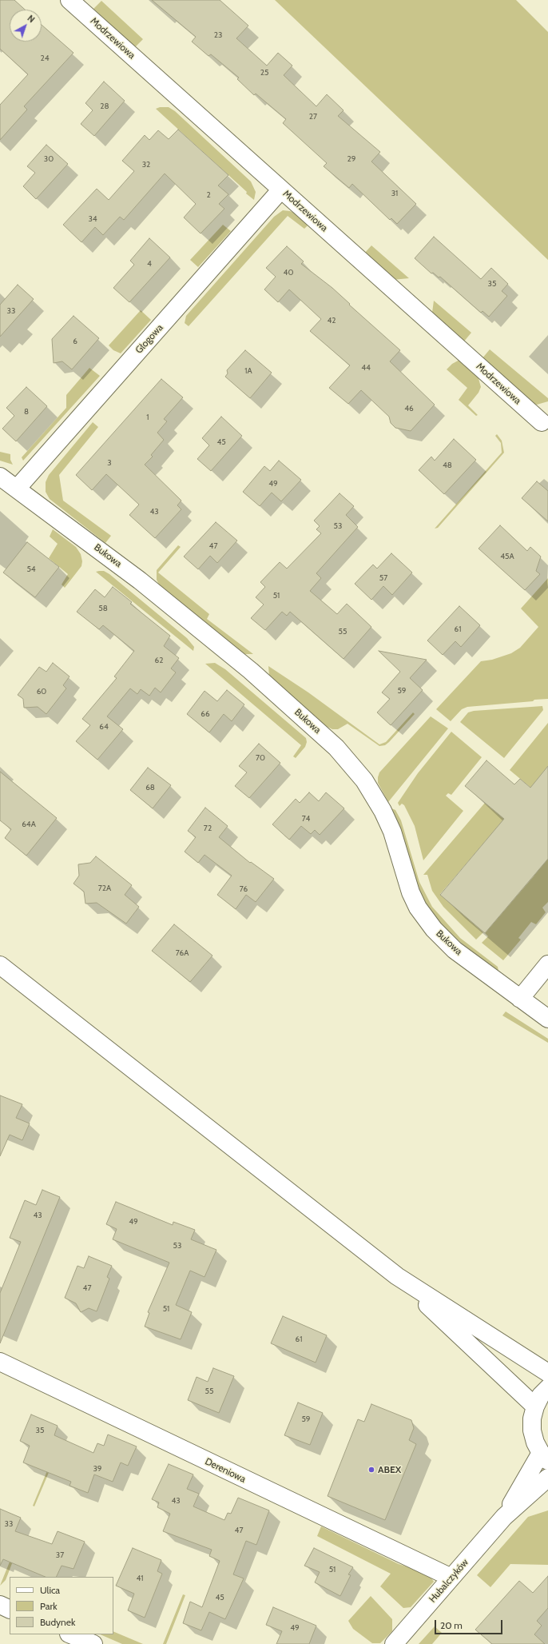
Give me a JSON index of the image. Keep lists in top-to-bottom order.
{
  "streets": {
    "street": [
      "Modrzewiowa",
      "Głogowa",
      "Bukowa",
      "Dereniowa",
      "Hubalczyków"
    ]
  },
  "crossings": [
    ["Modrzewiowa", "Głogowa"],
    ["Głogowa", "Bukowa"],
    ["Dereniowa", "Hubalczyków"]
  ],
  "places": ["ABEX"],
  "house_numbers": [
    "23",
    "24",
    "25",
    "28",
    "27",
    "30",
    "29",
    "32",
    "31",
    "2",
    "34",
    "4",
    "40",
    "35",
    "33",
    "42",
    "6",
    "44",
    "1A",
    "46",
    "8",
    "1",
    "45",
    "3",
    "48",
    "49",
    "43",
    "53",
    "47",
    "45A",
    "54",
    "57",
    "51",
    "58",
    "61",
    "55",
    "62",
    "59",
    "60",
    "66",
    "64",
    "70",
    "68",
    "74",
    "64A",
    "72",
    "72A",
    "76",
    "76A",
    "43",
    "49",
    "53",
    "47",
    "51",
    "61",
    "55",
    "59",
    "35",
    "39",
    "43",
    "33",
    "47",
    "37",
    "51",
    "41",
    "45",
    "49"
  ],
  "legend": ["Ulica", "Park", "Budynek"],
  "scale_bar": "20 m",
  "north": "top right"
}
